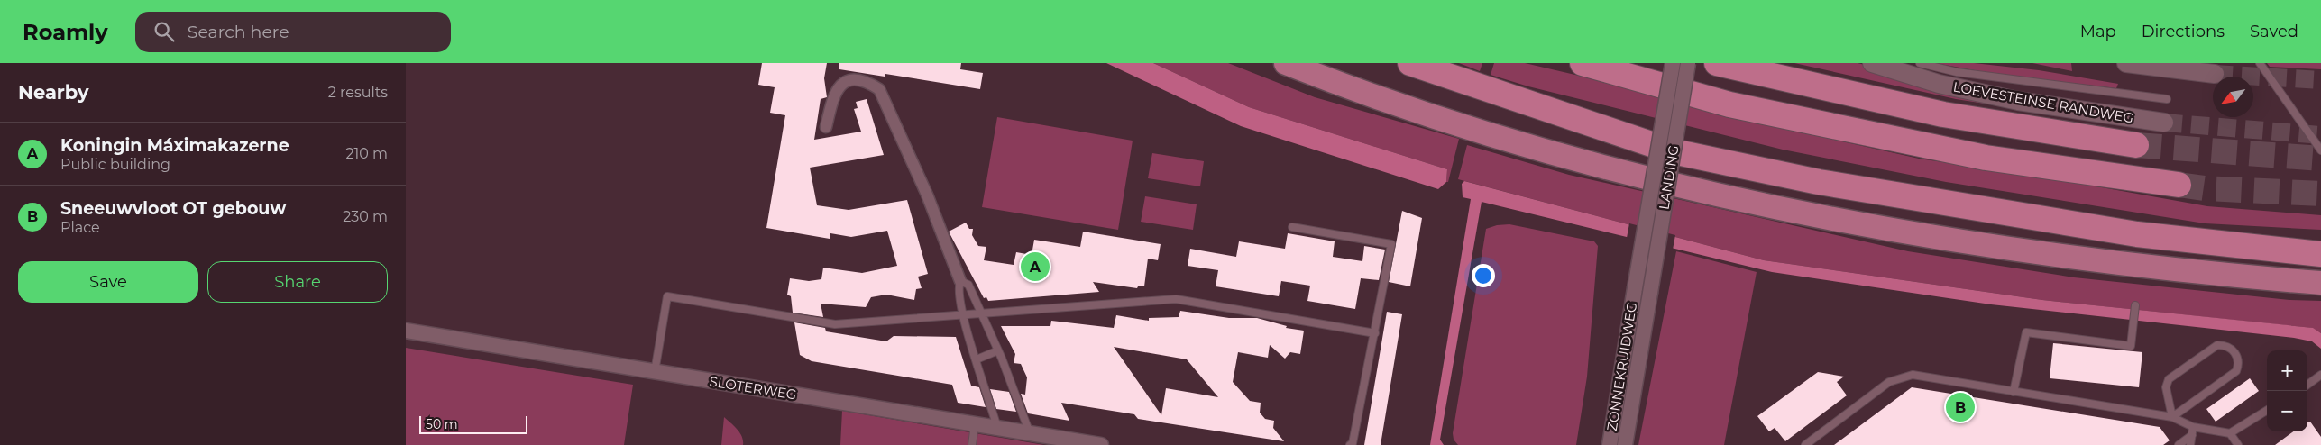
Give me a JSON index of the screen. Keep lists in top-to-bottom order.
{
  "streets": {
    "street": [
      "LOEVESTEINSE RANDWEG",
      "LANDING",
      "ZONNEKRUIDWEG",
      "SLOTERWEG"
    ]
  },
  "crossings": [
    ["LANDING", "ZONNEKRUIDWEG"]
  ],
  "scale_bar": "50 m",
  "north": "bottom left",
  "page": {
    "header": "Roamly",
    "search": "Search here",
    "nav": ["Map", "Directions", "Saved"],
    "heading": ["Nearby", "2 results"],
    "list": [
      {
        "mark": "A",
        "name": "Koningin Máximakazerne",
        "note": "Public building",
        "value": "210 m"
      },
      {
        "mark": "B",
        "name": "Sneeuwvloot OT gebouw",
        "note": "Place",
        "value": "230 m"
      }
    ],
    "buttons": ["Save", "Share"],
    "pins": ["A", "B"],
    "map_buttons": ["+", "−"],
    "scale": "50 m"
  }
}
